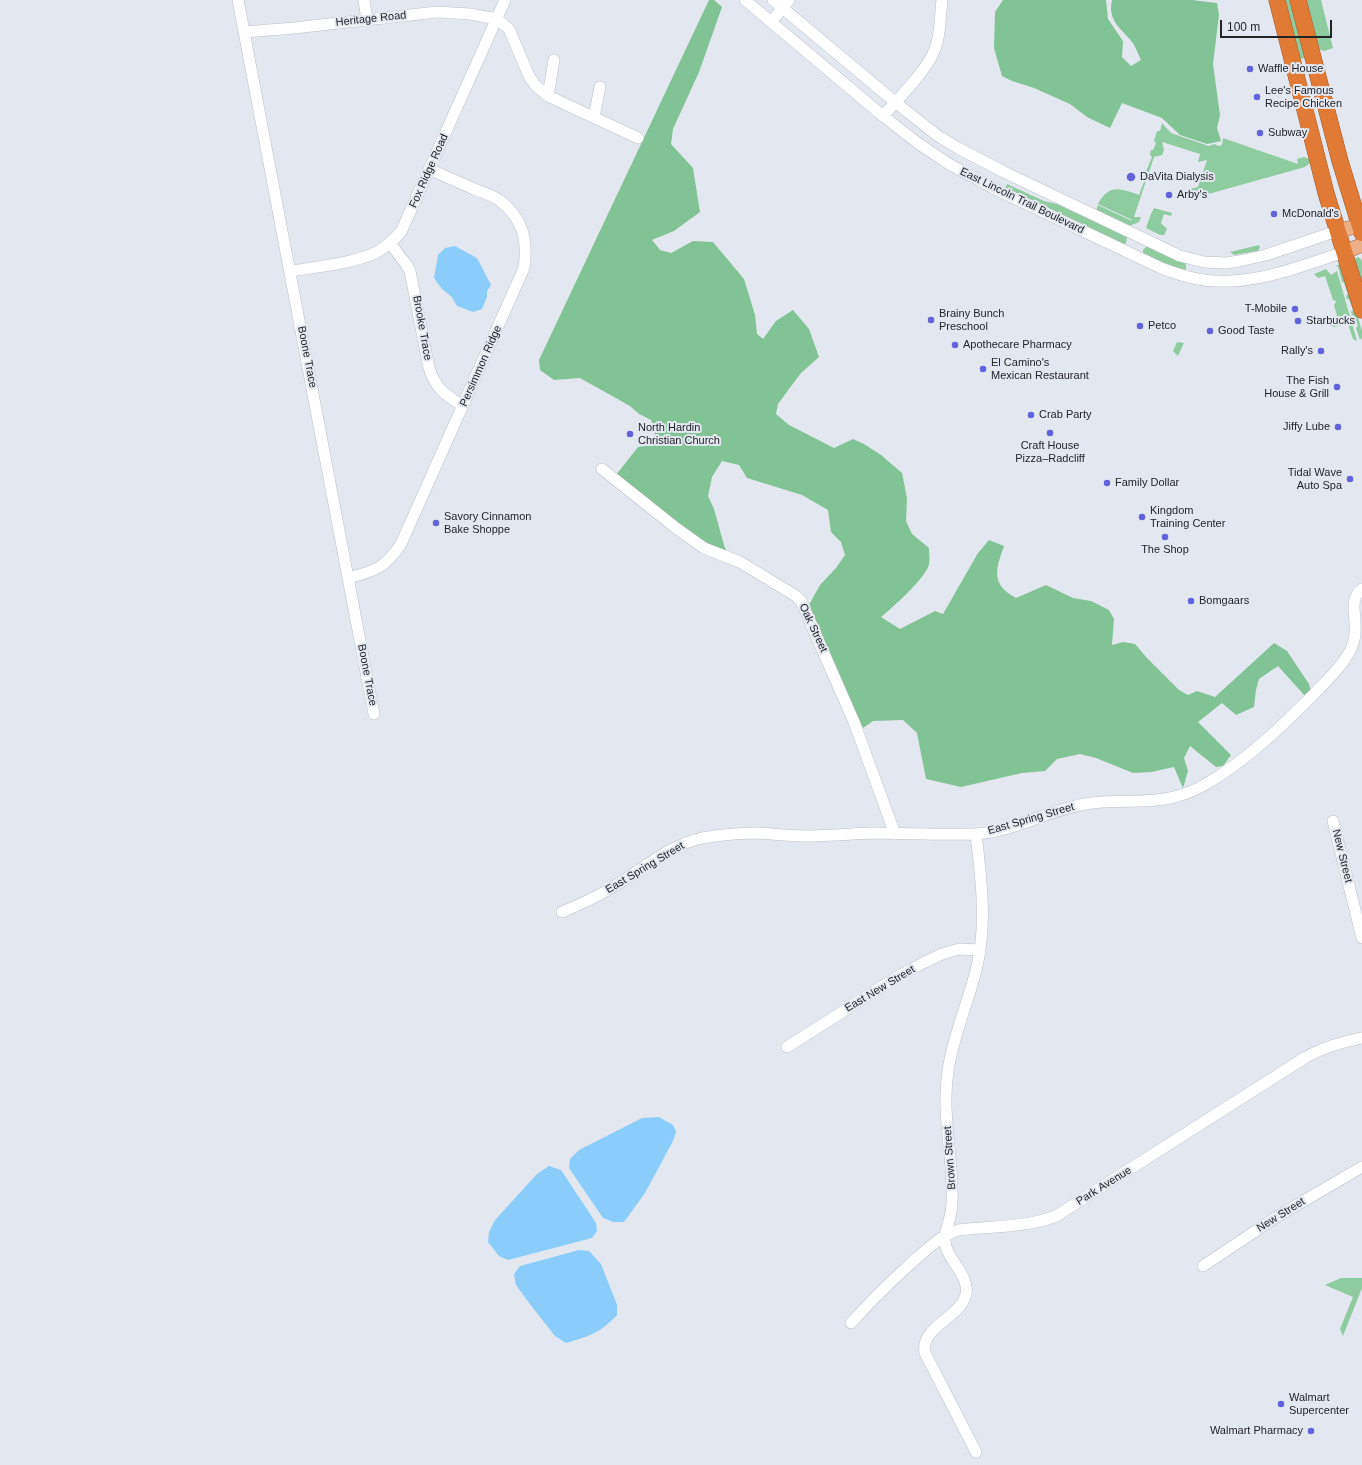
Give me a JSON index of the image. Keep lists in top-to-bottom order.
{
  "streets": {
    "street": [
      "Heritage Road",
      "Fox Ridge Road",
      "East Lincoln Trail Boulevard",
      "Brooke Trace",
      "Boone Trace",
      "Persimmon Ridge",
      "Oak Street",
      "East Spring Street",
      "New Street",
      "East New Street",
      "Brown Street",
      "Park Avenue"
    ]
  },
  "crossings": [
    ["Heritage Road", "Fox Ridge Road"],
    ["Heritage Road", "Boone Trace"],
    ["Fox Ridge Road", "Brooke Trace"],
    ["Fox Ridge Road", "Boone Trace"],
    ["Fox Ridge Road", "Persimmon Ridge"],
    ["Brooke Trace", "Persimmon Ridge"],
    ["Boone Trace", "Persimmon Ridge"],
    ["Oak Street", "East Spring Street"],
    ["East Spring Street", "Brown Street"],
    ["East New Street", "Brown Street"],
    ["Brown Street", "Park Avenue"]
  ],
  "places": [
    "Waffle House",
    "Lee's Famous Recipe Chicken",
    "Subway",
    "DaVita Dialysis",
    "Arby's",
    "McDonald's",
    "T-Mobile",
    "Brainy Bunch Preschool",
    "Starbucks",
    "Petco",
    "Good Taste",
    "Apothecare Pharmacy",
    "Rally's",
    "El Camino's Mexican Restaurant",
    "The Fish House & Grill",
    "Crab Party",
    "Jiffy Lube",
    "Craft House Pizza–Radcliff",
    "North Hardin Christian Church",
    "Tidal Wave Auto Spa",
    "Family Dollar",
    "Kingdom Training Center",
    "Savory Cinnamon Bake Shoppe",
    "The Shop",
    "Bomgaars",
    "Walmart Supercenter",
    "Walmart Pharmacy"
  ],
  "scale_bar": "100 m"
}
